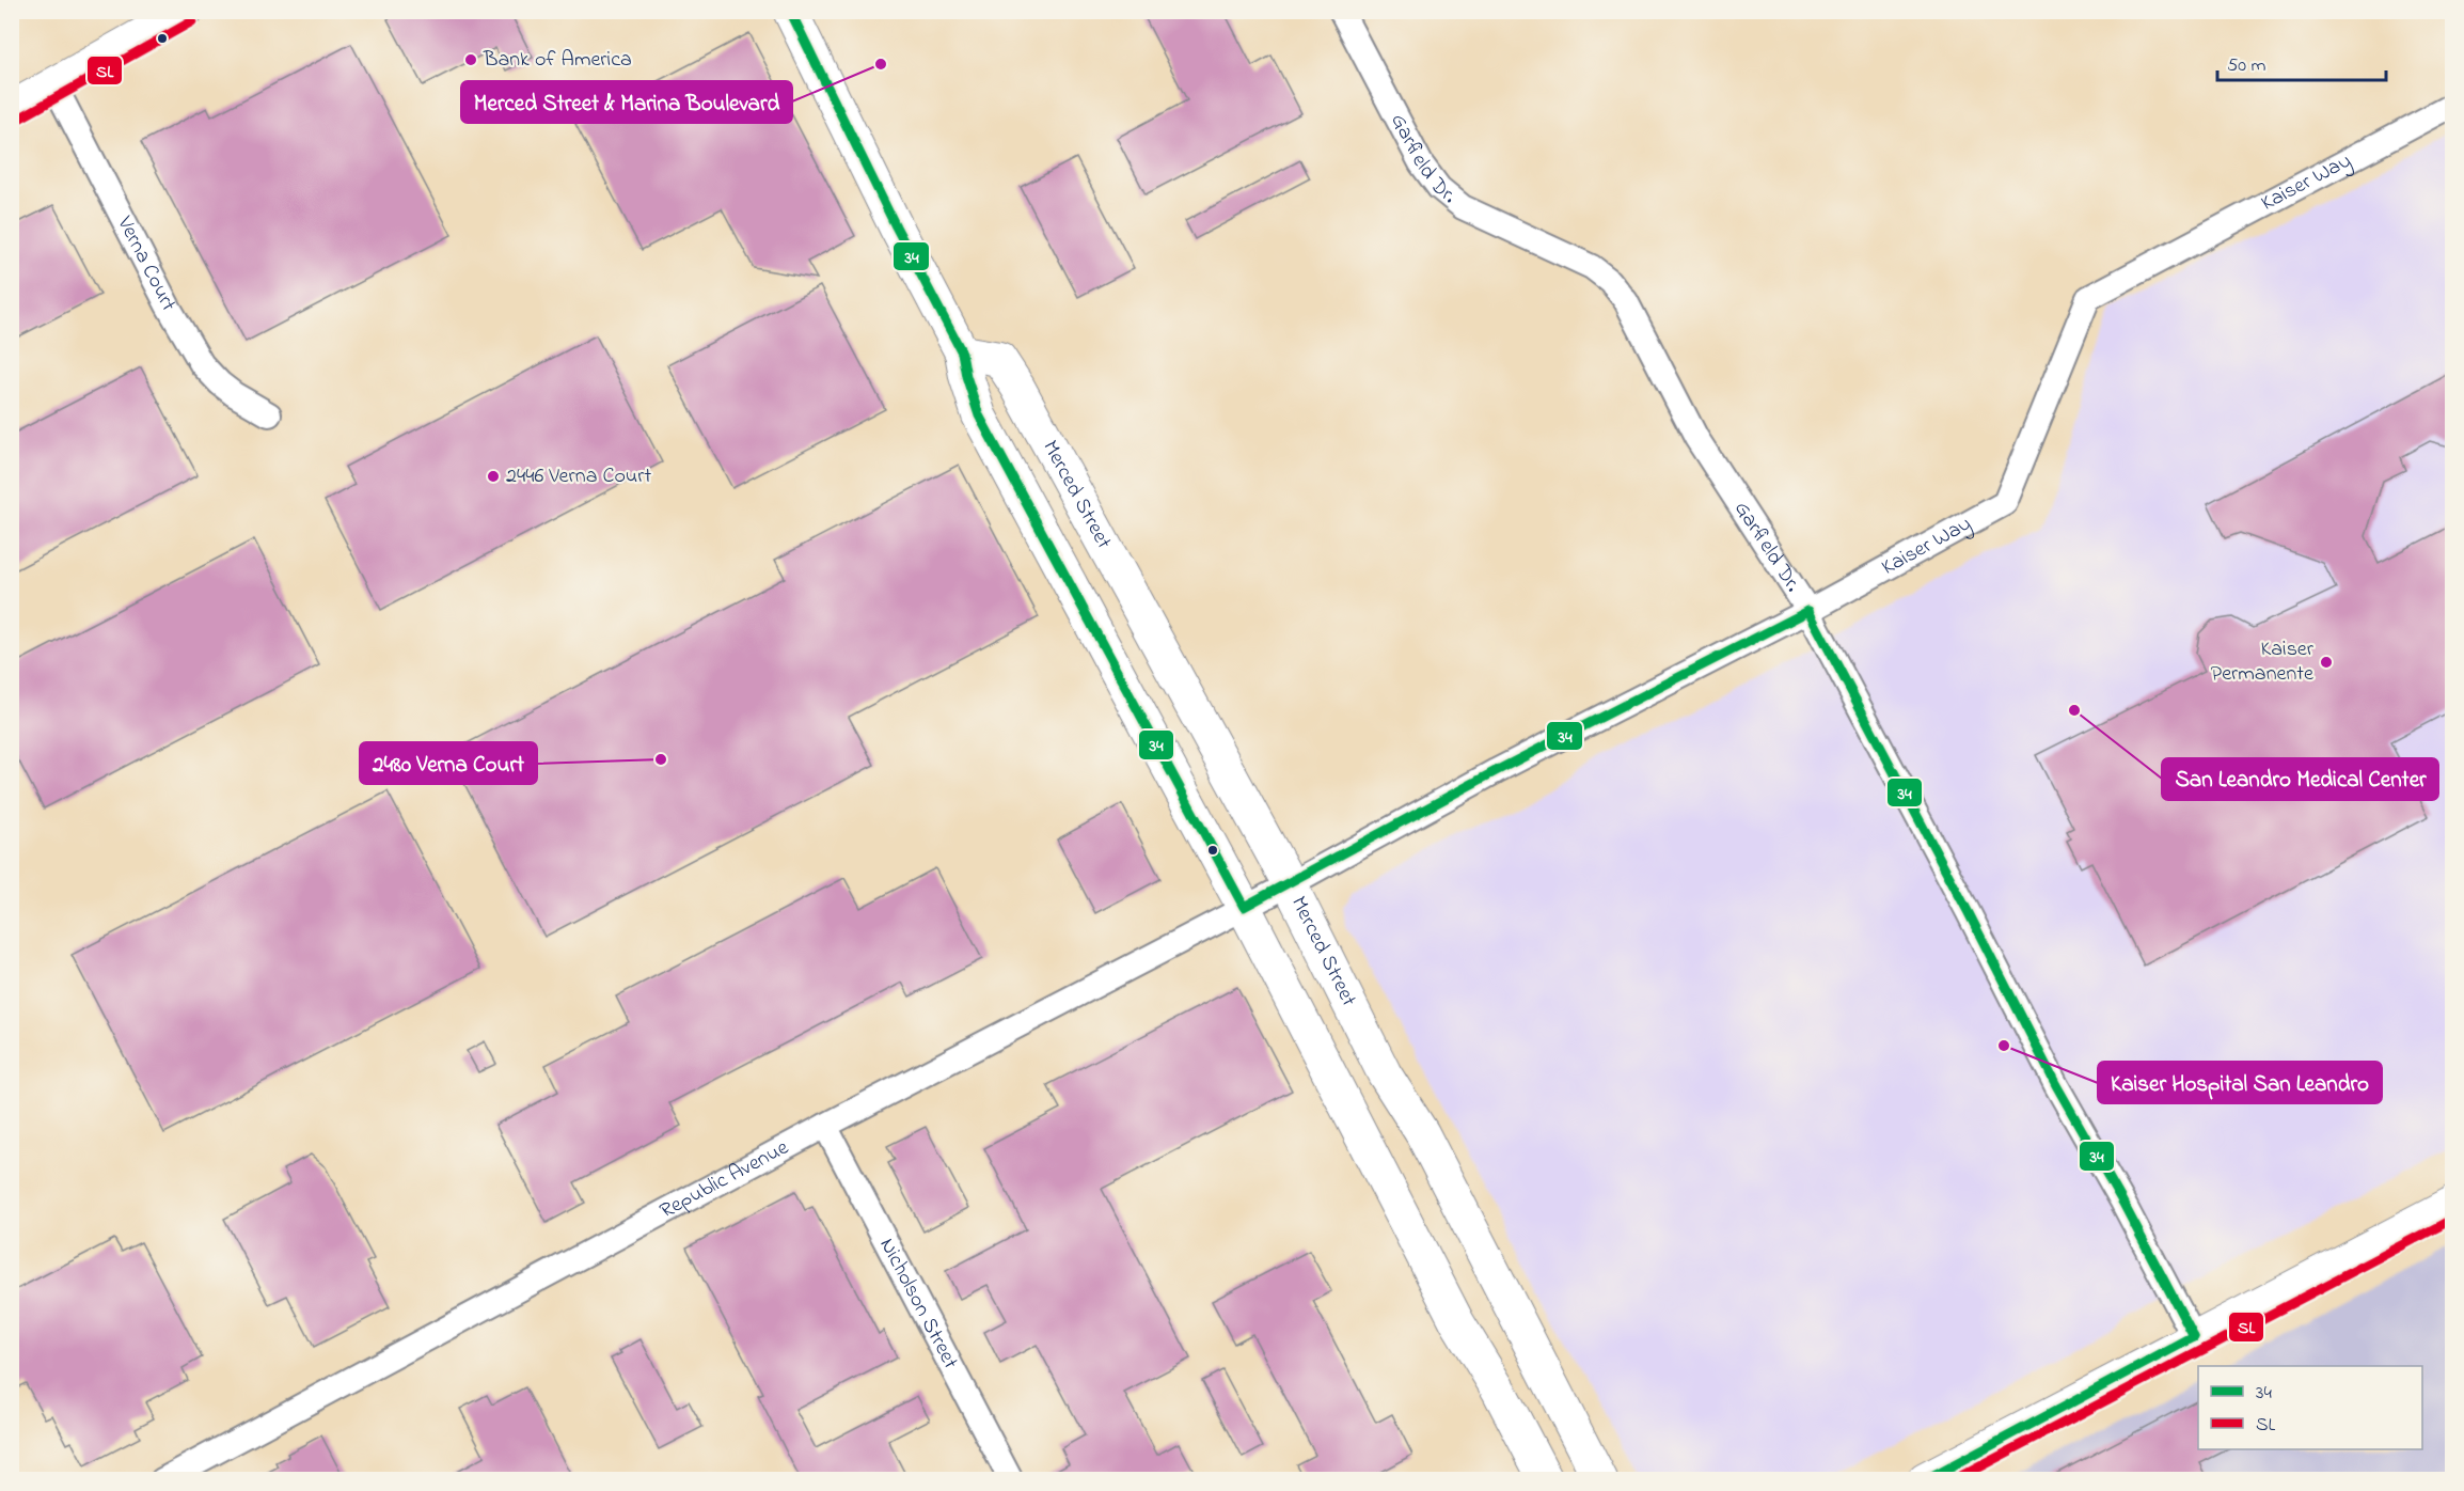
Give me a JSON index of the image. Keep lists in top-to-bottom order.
{
  "streets": {
    "street": [
      "Garfield Dr.",
      "Kaiser Way",
      "Verna Court",
      "Merced Street",
      "Republic Avenue",
      "Nicholson Street"
    ]
  },
  "crossings": [
    ["Garfield Dr.", "Kaiser Way"],
    ["Kaiser Way", "Merced Street"],
    ["Kaiser Way", "Republic Avenue"],
    ["Merced Street", "Republic Avenue"],
    ["Republic Avenue", "Nicholson Street"]
  ],
  "places": [
    "Bank of America",
    "Merced Street & Marina Boulevard",
    "2446 Verna Court",
    "Kaiser Permanente",
    "San Leandro Medical Center",
    "2480 Verna Court",
    "Kaiser Hospital San Leandro"
  ],
  "lines": ["transit line 34", "transit line SL"],
  "legend": ["34", "SL"],
  "scale_bar": "50 m"
}
